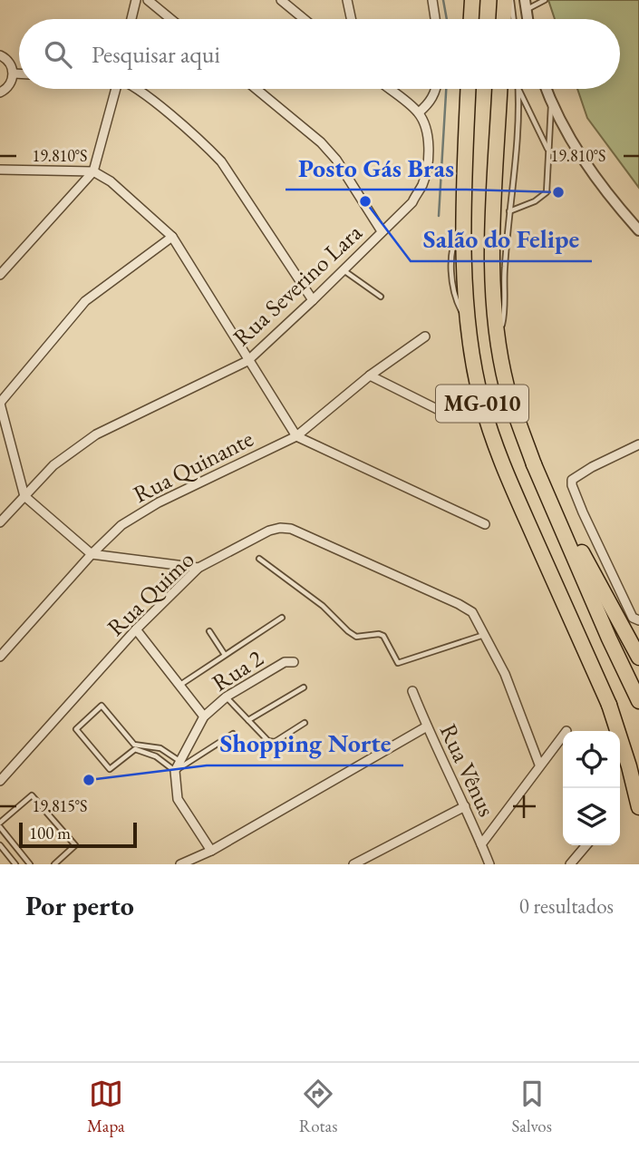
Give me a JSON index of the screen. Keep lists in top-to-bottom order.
{
  "streets": {
    "highway": ["MG-010"],
    "street": [
      "Rua Severino Lara",
      "Rua Quinante",
      "Rua Quimo",
      "Rua 2",
      "Rua Vênus"
    ]
  },
  "places": ["Posto Gás Bras", "Salão do Felipe", "Shopping Norte"],
  "scale_bar": "100 m",
  "page": {
    "search": "Pesquisar aqui",
    "scale": "100 m",
    "heading": ["Por perto", "0 resultados"],
    "nav": ["Mapa", "Rotas", "Salvos"]
  },
  "coordinates": ["19.810°S", "19.815°S"]
}
